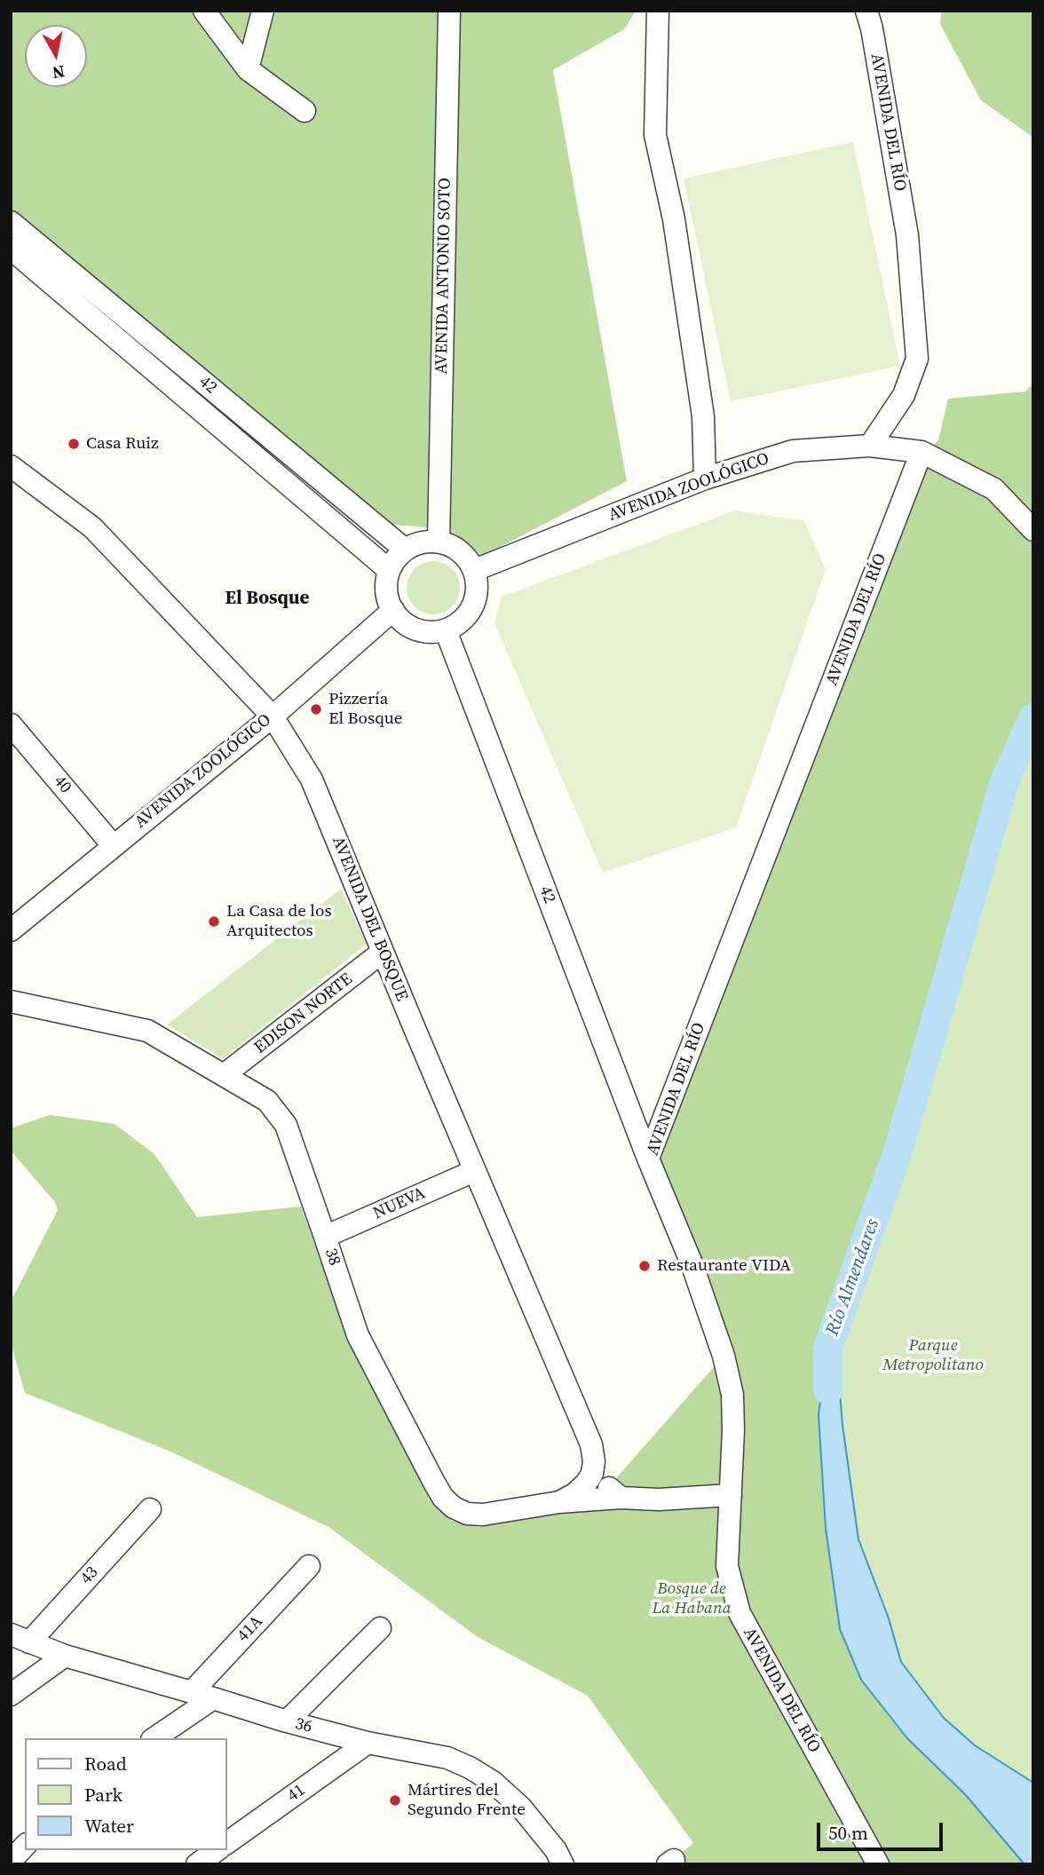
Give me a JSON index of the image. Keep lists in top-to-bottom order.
{
  "streets": {
    "street": [
      "AVENIDA DEL RÍO",
      "AVENIDA ANTONIO SOTO",
      "42",
      "AVENIDA ZOOLÓGICO",
      "40",
      "AVENIDA DEL BOSQUE",
      "EDISON NORTE",
      "NUEVA",
      "38",
      "43",
      "41A",
      "36",
      "41"
    ]
  },
  "crossings": [
    ["AVENIDA DEL RÍO", "42"],
    ["AVENIDA DEL RÍO", "AVENIDA ZOOLÓGICO"],
    ["AVENIDA ANTONIO SOTO", "42"],
    ["AVENIDA ANTONIO SOTO", "AVENIDA ZOOLÓGICO"],
    ["42", "AVENIDA ZOOLÓGICO"],
    ["AVENIDA ZOOLÓGICO", "40"],
    ["AVENIDA ZOOLÓGICO", "AVENIDA DEL BOSQUE"],
    ["AVENIDA DEL BOSQUE", "EDISON NORTE"],
    ["AVENIDA DEL BOSQUE", "NUEVA"],
    ["AVENIDA DEL BOSQUE", "38"],
    ["EDISON NORTE", "38"],
    ["NUEVA", "38"],
    ["43", "36"],
    ["41A", "36"],
    ["36", "41"]
  ],
  "districts": ["El Bosque"],
  "water": ["Río Almendares"],
  "parks": ["Parque Metropolitano", "Bosque de La Habana"],
  "places": [
    "Casa Ruiz",
    "Pizzería El Bosque",
    "La Casa de los Arquitectos",
    "Restaurante VIDA",
    "Mártires del Segundo Frente"
  ],
  "legend": ["Road", "Park", "Water"],
  "scale_bar": "50 m",
  "north": "bottom"
}
